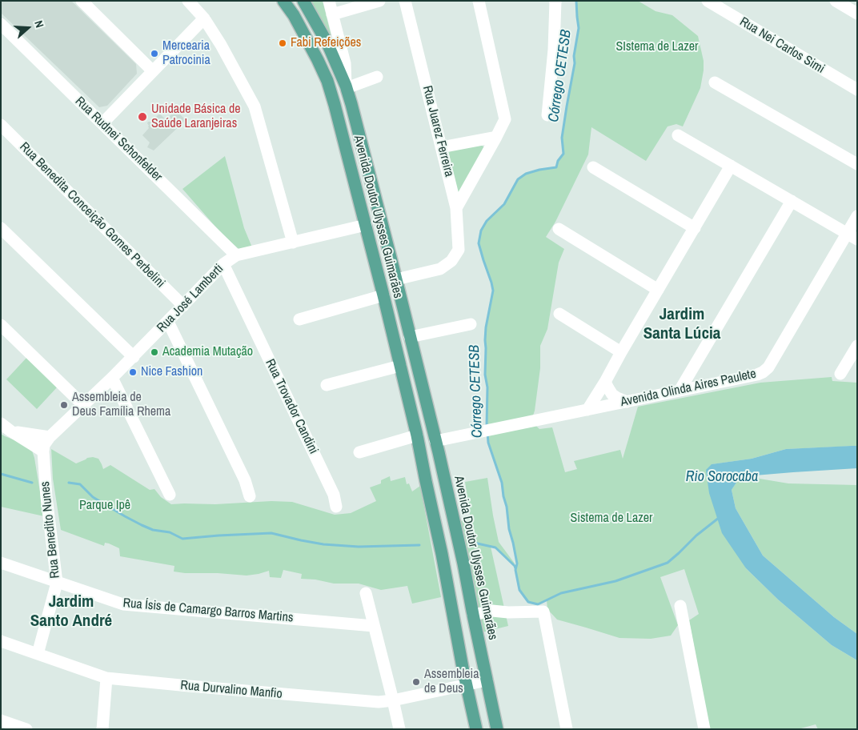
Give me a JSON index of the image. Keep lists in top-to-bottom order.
{
  "streets": {
    "main road": ["Avenida Doutor Ulysses Guimarães"],
    "street": [
      "Rua Nei Carlos Simi",
      "Rua Juarez Ferreira",
      "Rua Rudnei Schonfelder",
      "Rua Benedita Conceição Gomes Perbelini",
      "Rua José Lamberti",
      "Avenida Olinda Aires Paulete",
      "Rua Trovador Candini",
      "Rua Benedito Nunes",
      "Rua Ísis de Camargo Barros Martins",
      "Rua Durvalino Manfio"
    ]
  },
  "crossings": [
    ["Rua Juarez Ferreira", "Avenida Doutor Ulysses Guimarães"],
    ["Rua Rudnei Schonfelder", "Rua José Lamberti"],
    ["Rua Benedita Conceição Gomes Perbelini", "Rua José Lamberti"],
    ["Avenida Doutor Ulysses Guimarães", "Rua José Lamberti"],
    ["Avenida Doutor Ulysses Guimarães", "Avenida Olinda Aires Paulete"],
    ["Avenida Doutor Ulysses Guimarães", "Rua Durvalino Manfio"],
    ["Rua José Lamberti", "Rua Trovador Candini"],
    ["Rua José Lamberti", "Rua Benedito Nunes"],
    ["Rua Benedito Nunes", "Rua Ísis de Camargo Barros Martins"],
    ["Rua Benedito Nunes", "Rua Durvalino Manfio"]
  ],
  "districts": ["Jardim Santa Lúcia", "Jardim Santo André"],
  "water": ["Córrego CETESB", "Rio Sorocaba"],
  "parks": ["SIstema de Lazer", "Parque Ipê", "Sistema de Lazer"],
  "places": [
    "Fabi Refeições",
    "Mercearia Patrocinia",
    "Unidade Básica de Saúde Laranjeiras",
    "Academia Mutação",
    "Nice Fashion",
    "Assembleia de Deus Família Rhema",
    "Assembleia de Deus"
  ],
  "north": "right"
}
